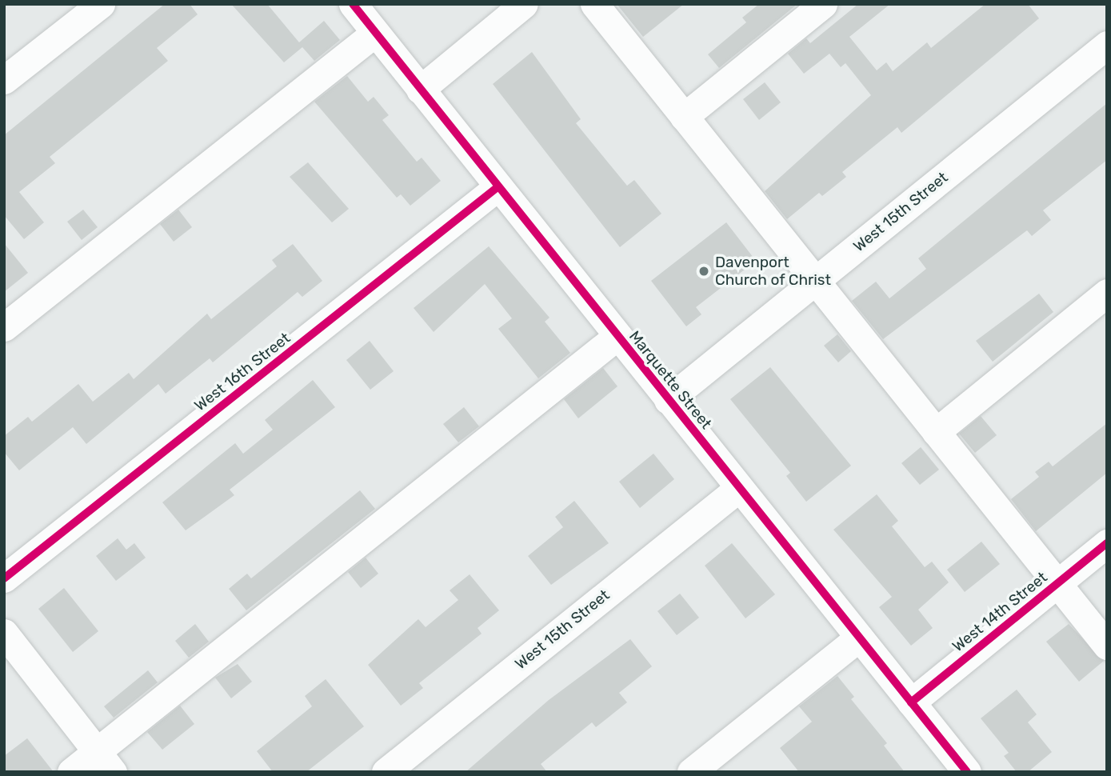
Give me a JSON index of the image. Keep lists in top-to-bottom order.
{
  "streets": {
    "street": [
      "West 15th Street",
      "West 16th Street",
      "Marquette Street",
      "West 14th Street"
    ]
  },
  "crossings": [
    ["West 15th Street", "Marquette Street"],
    ["West 16th Street", "Marquette Street"],
    ["Marquette Street", "West 14th Street"]
  ],
  "places": ["Davenport Church of Christ"]
}
